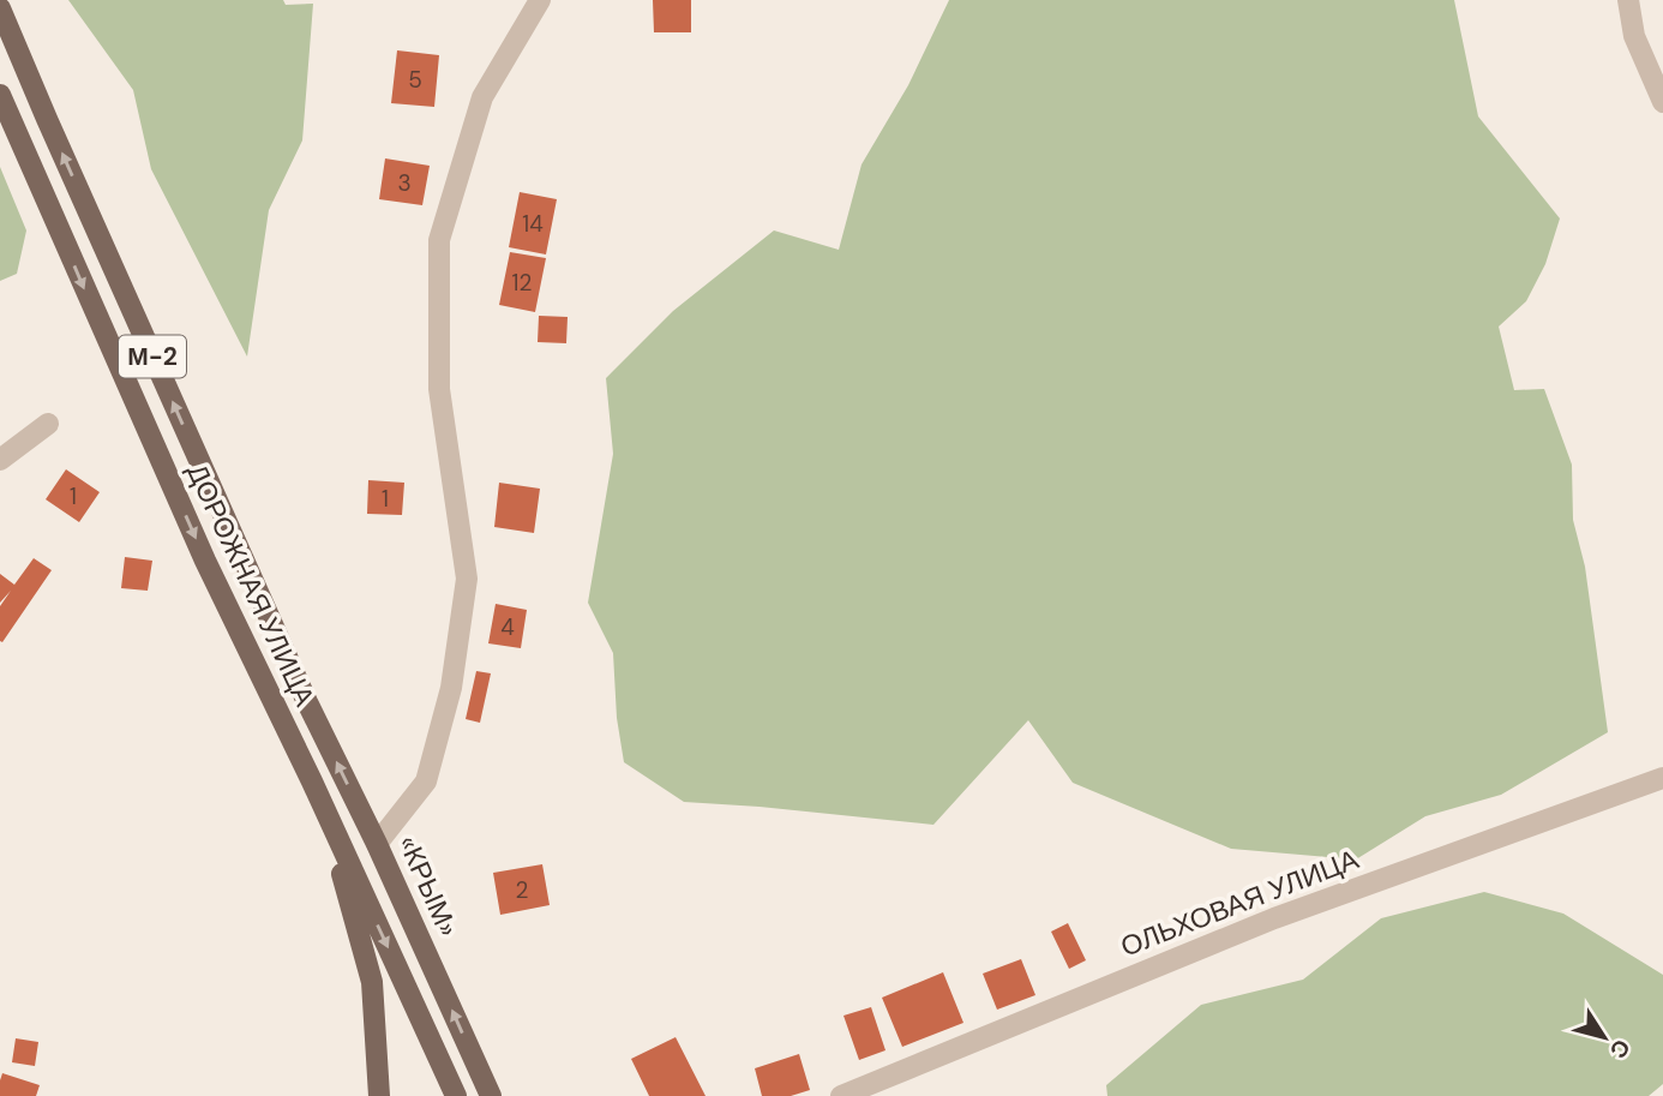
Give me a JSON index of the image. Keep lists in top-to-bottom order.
{
  "streets": {
    "main road": ["М-2", "ДОРОЖНАЯ УЛИЦА", "«КРЫМ»"],
    "street": ["ОЛЬХОВАЯ УЛИЦА"]
  },
  "crossings": [
    ["ДОРОЖНАЯ УЛИЦА", "«КРЫМ»"]
  ],
  "house_numbers": [
    "5",
    "3",
    "14",
    "12",
    "1",
    "1",
    "4",
    "2"
  ],
  "north": "bottom right"
}
